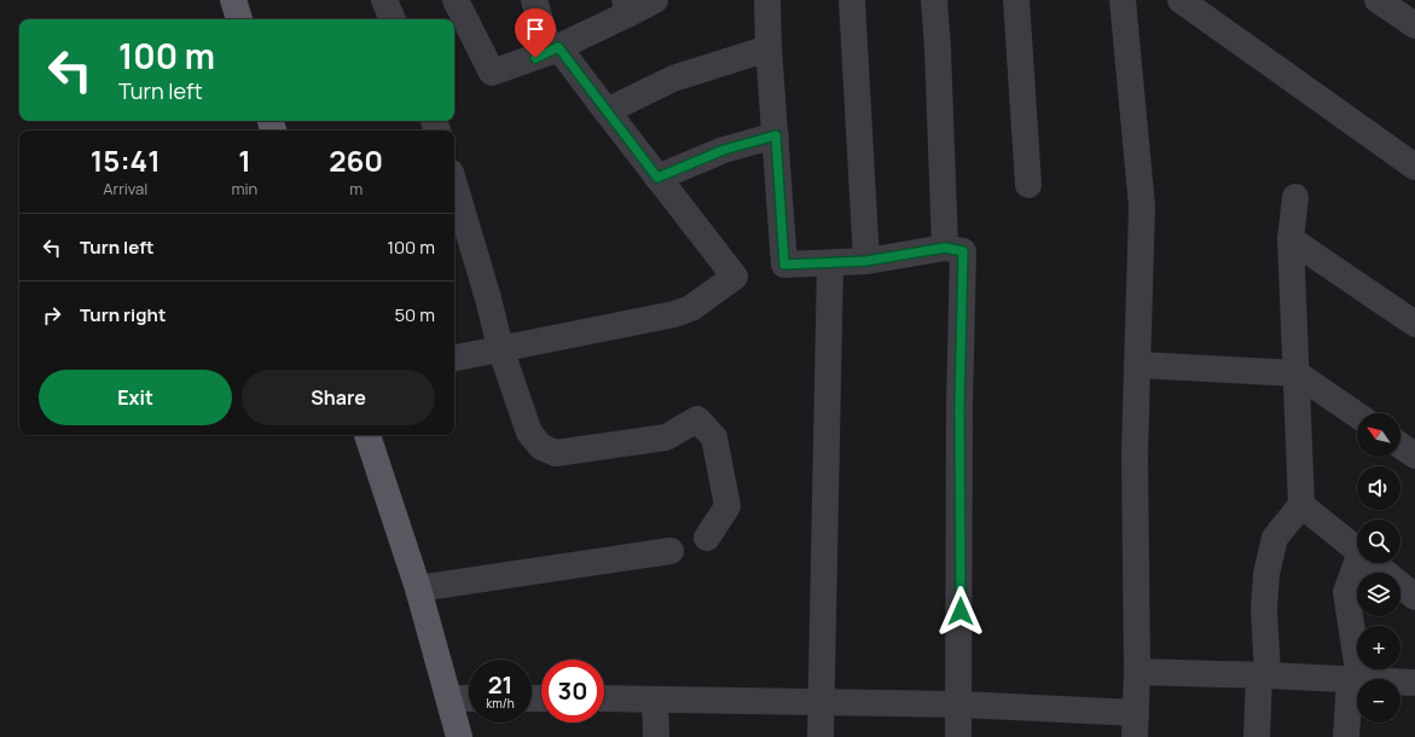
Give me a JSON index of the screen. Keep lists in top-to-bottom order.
{
  "north": "top left",
  "page": {
    "turn": ["100 m", "Turn left"],
    "eta": [
      "15:41",
      "Arrival",
      "1",
      "min",
      "260",
      "m"
    ],
    "list": [
      {
        "name": "Turn left",
        "value": "100 m"
      },
      {
        "name": "Turn right",
        "value": "50 m"
      }
    ],
    "buttons": ["Exit", "Share"],
    "map_buttons": ["+", "−"],
    "speed": "21 km/h",
    "limit": "30"
  }
}
